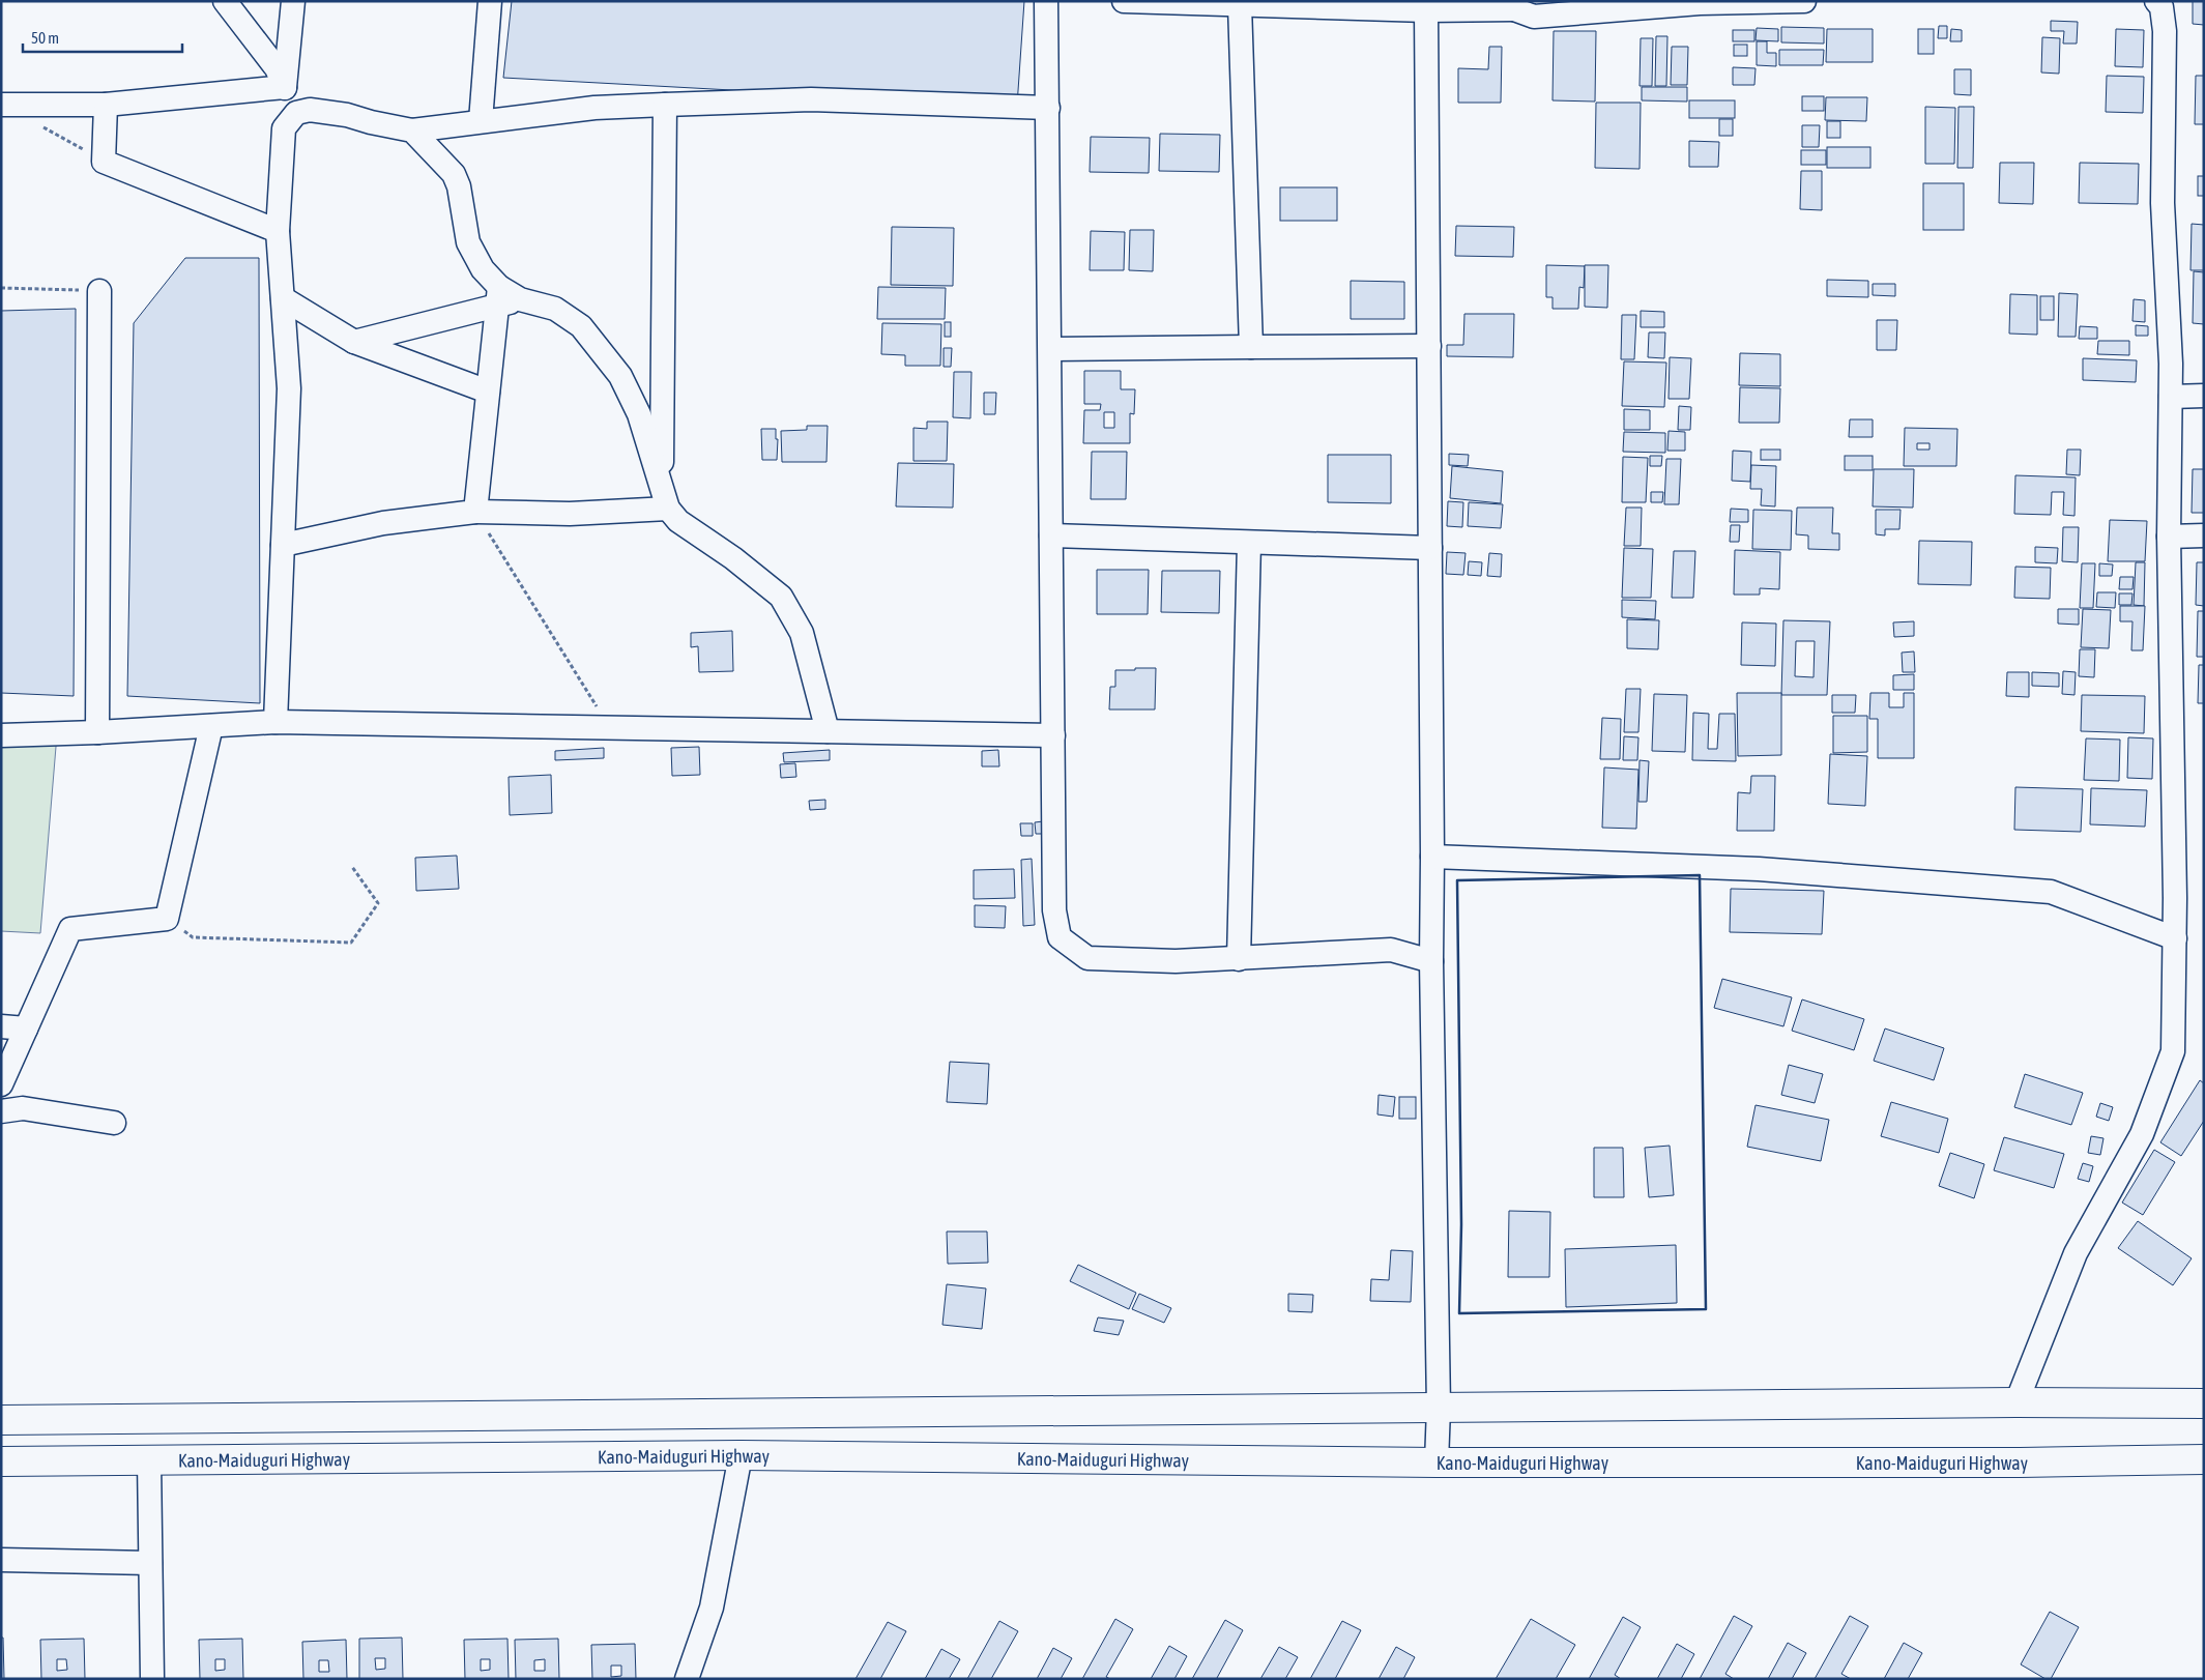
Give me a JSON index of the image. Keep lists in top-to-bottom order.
{
  "streets": {
    "highway": ["Kano-Maiduguri Highway"]
  },
  "scale_bar": "50 m"
}
